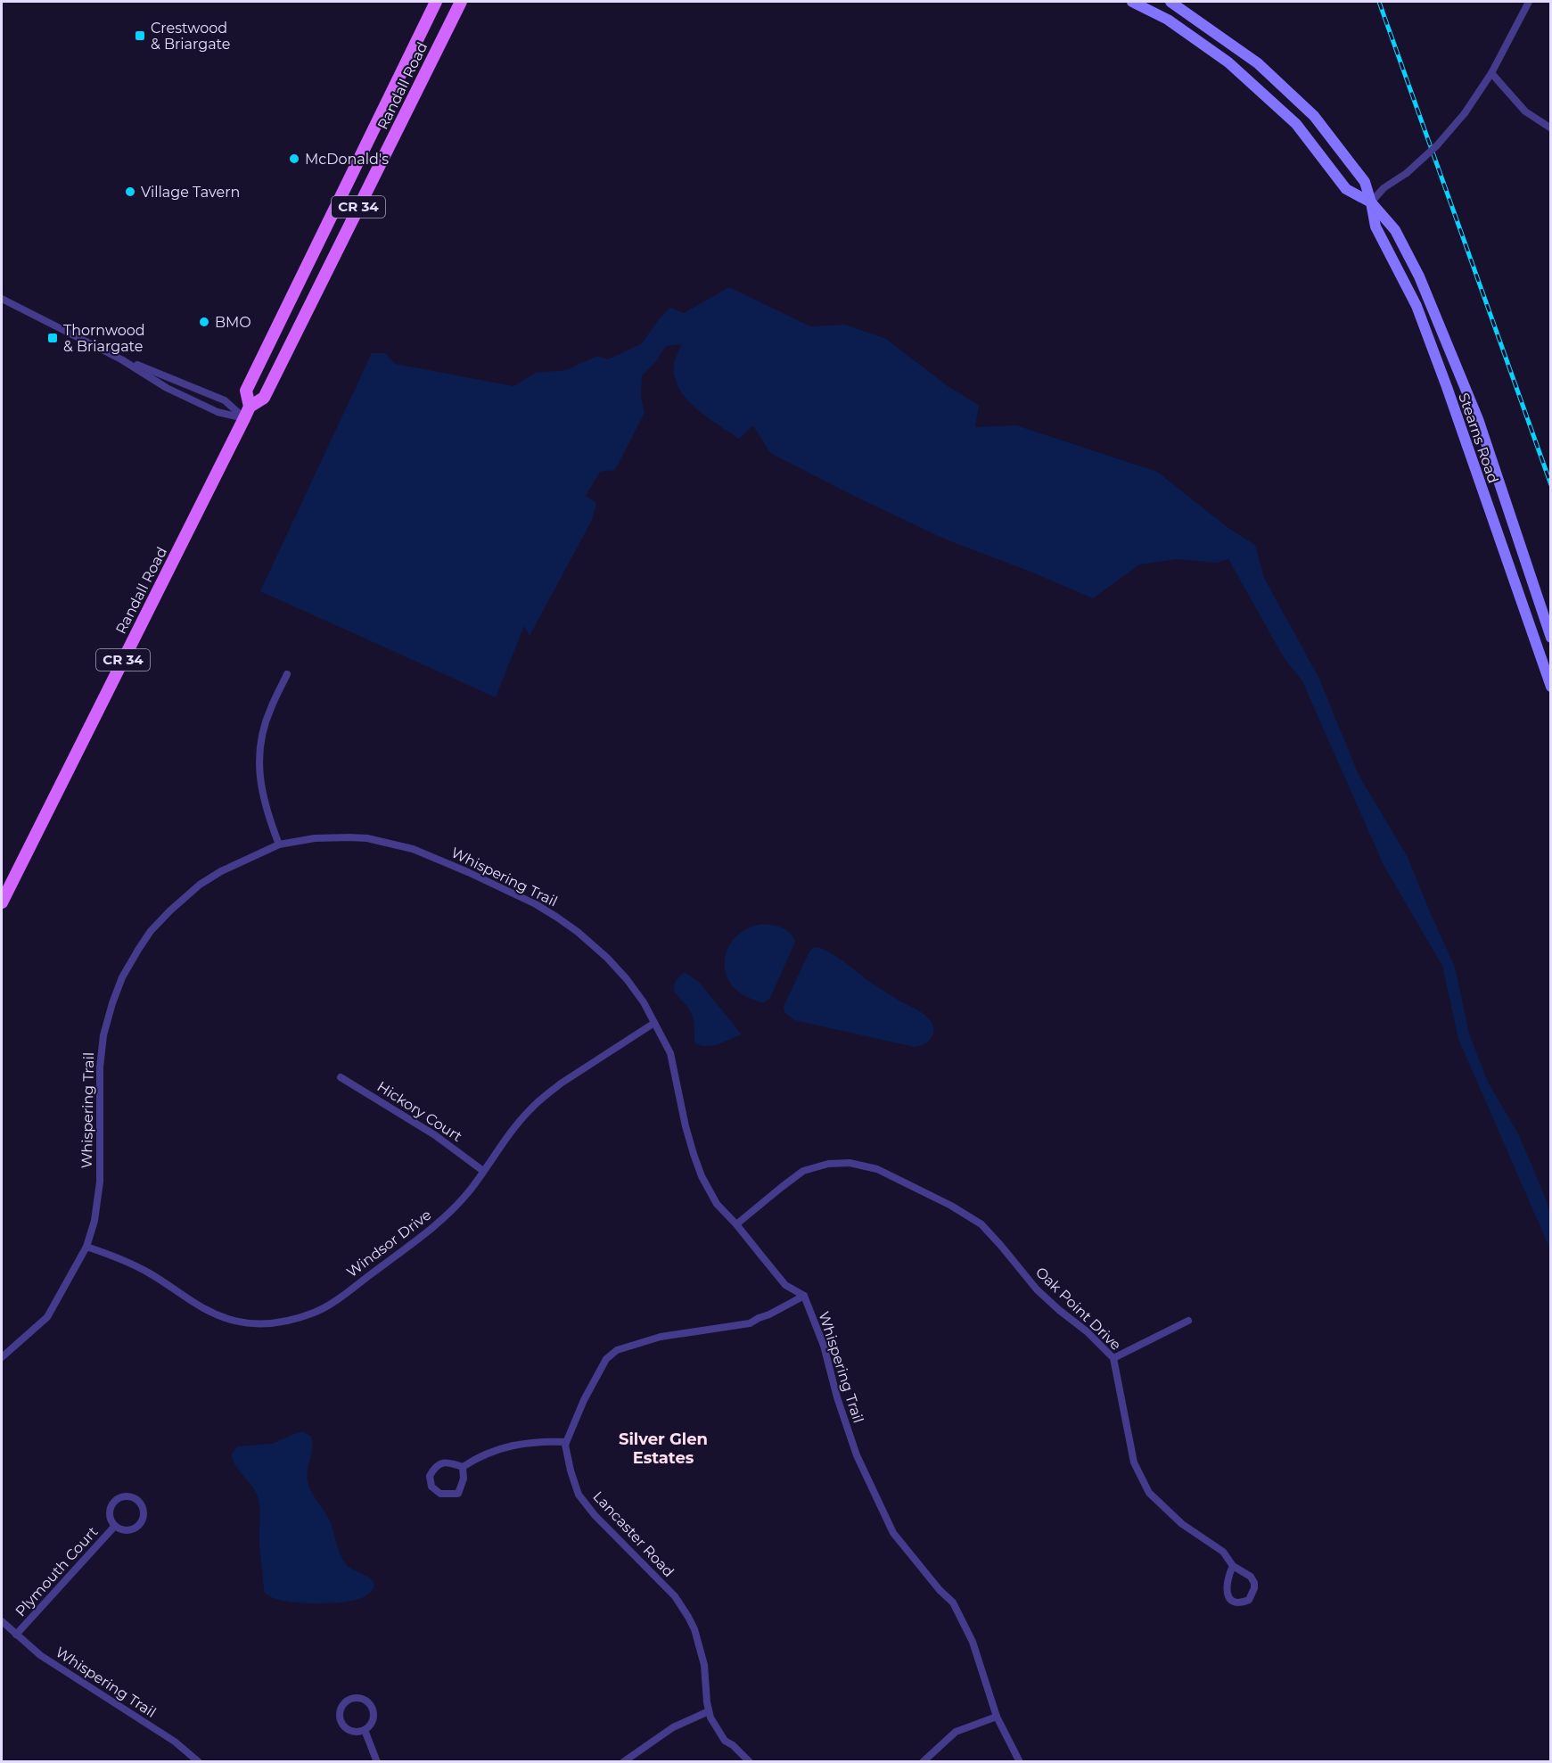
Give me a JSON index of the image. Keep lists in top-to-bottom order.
{
  "streets": {
    "main road": ["Randall Road", "CR 34", "Stearns Road"],
    "street": [
      "Whispering Trail",
      "Hickory Court",
      "Windsor Drive",
      "Oak Point Drive",
      "Lancaster Road",
      "Plymouth Court"
    ]
  },
  "crossings": [
    ["Whispering Trail", "Windsor Drive"],
    ["Whispering Trail", "Oak Point Drive"],
    ["Whispering Trail", "Plymouth Court"],
    ["Hickory Court", "Windsor Drive"]
  ],
  "districts": ["Silver Glen Estates"],
  "places": {
    "transit": ["Crestwood & Briargate", "Thornwood & Briargate"],
    "other": ["McDonald's", "Village Tavern", "BMO"]
  }
}
